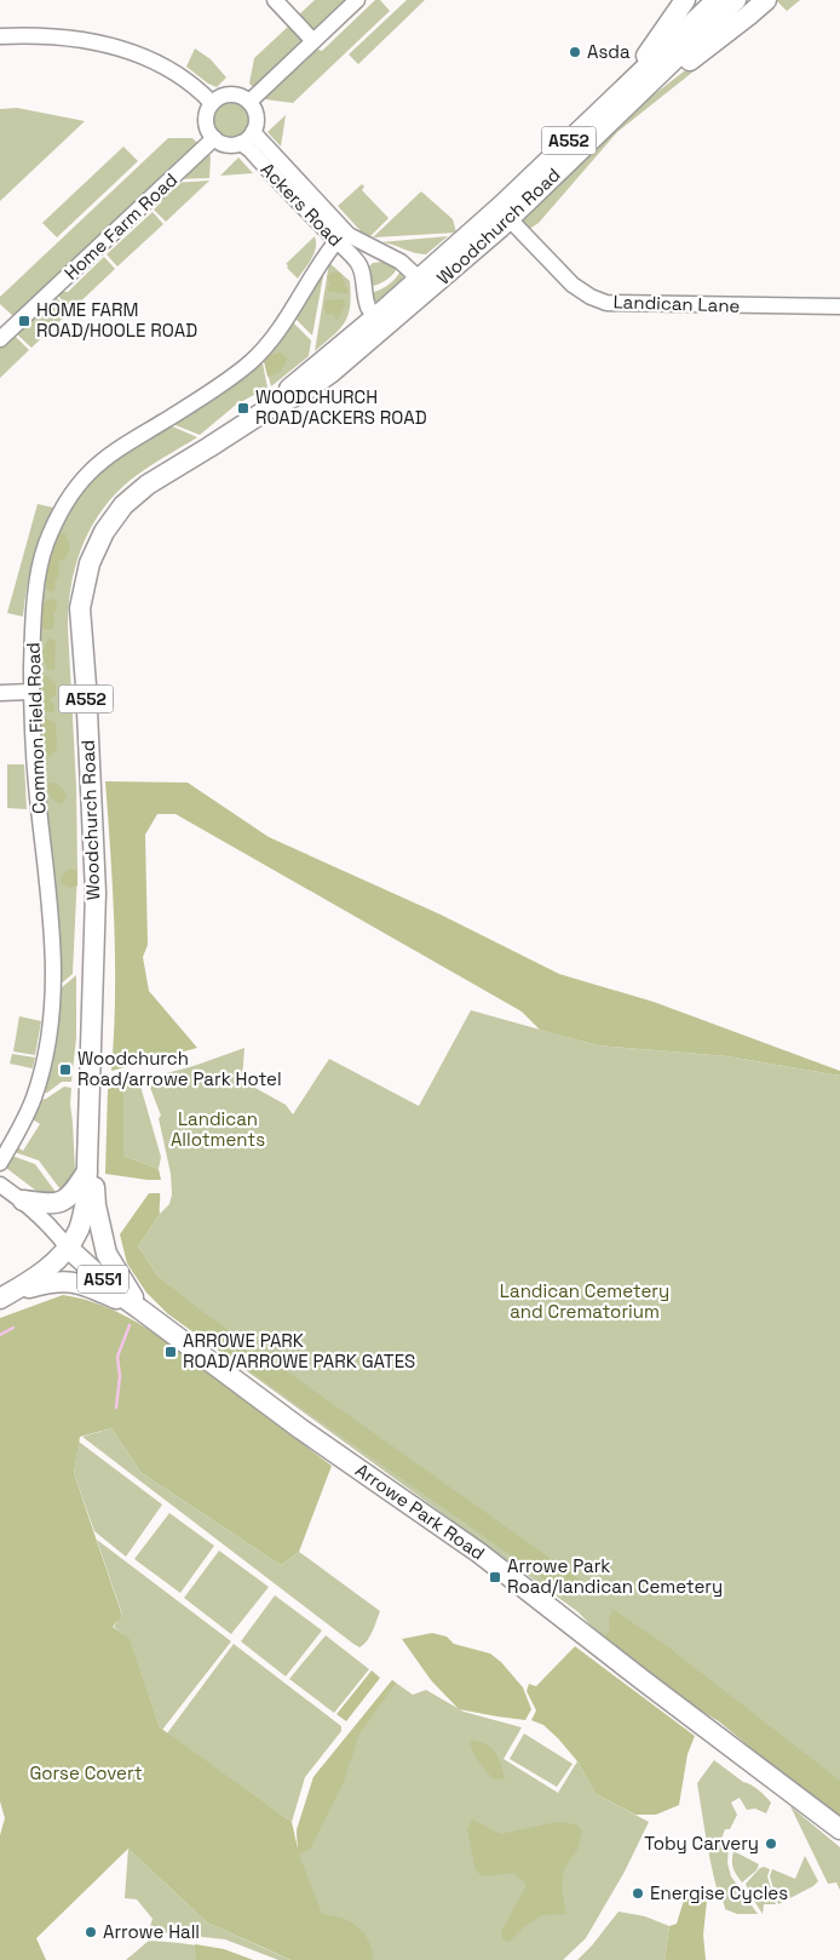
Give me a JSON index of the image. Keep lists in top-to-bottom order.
{
  "streets": {
    "main road": [
      "A552",
      "Woodchurch Road",
      "A551",
      "Arrowe Park Road"
    ],
    "street": [
      "Ackers Road",
      "Home Farm Road",
      "Landican Lane",
      "Common Field Road"
    ]
  },
  "crossings": [
    ["Ackers Road", "Home Farm Road"],
    ["Ackers Road", "Woodchurch Road"],
    ["Ackers Road", "Common Field Road"],
    ["Woodchurch Road", "Landican Lane"],
    ["Woodchurch Road", "A551"],
    ["Woodchurch Road", "Arrowe Park Road"],
    ["A551", "Arrowe Park Road"]
  ],
  "parks": ["Landican Allotments", "Landican Cemetery and Crematorium", "Gorse Covert"],
  "places": {
    "other": [
      "Asda",
      "Toby Carvery",
      "Energise Cycles",
      "Arrowe Hall"
    ],
    "transit": [
      "HOME FARM ROAD/HOOLE ROAD",
      "WOODCHURCH ROAD/ACKERS ROAD",
      "Woodchurch Road/arrowe Park Hotel",
      "ARROWE PARK ROAD/ARROWE PARK GATES",
      "Arrowe Park Road/landican Cemetery"
    ]
  }
}
